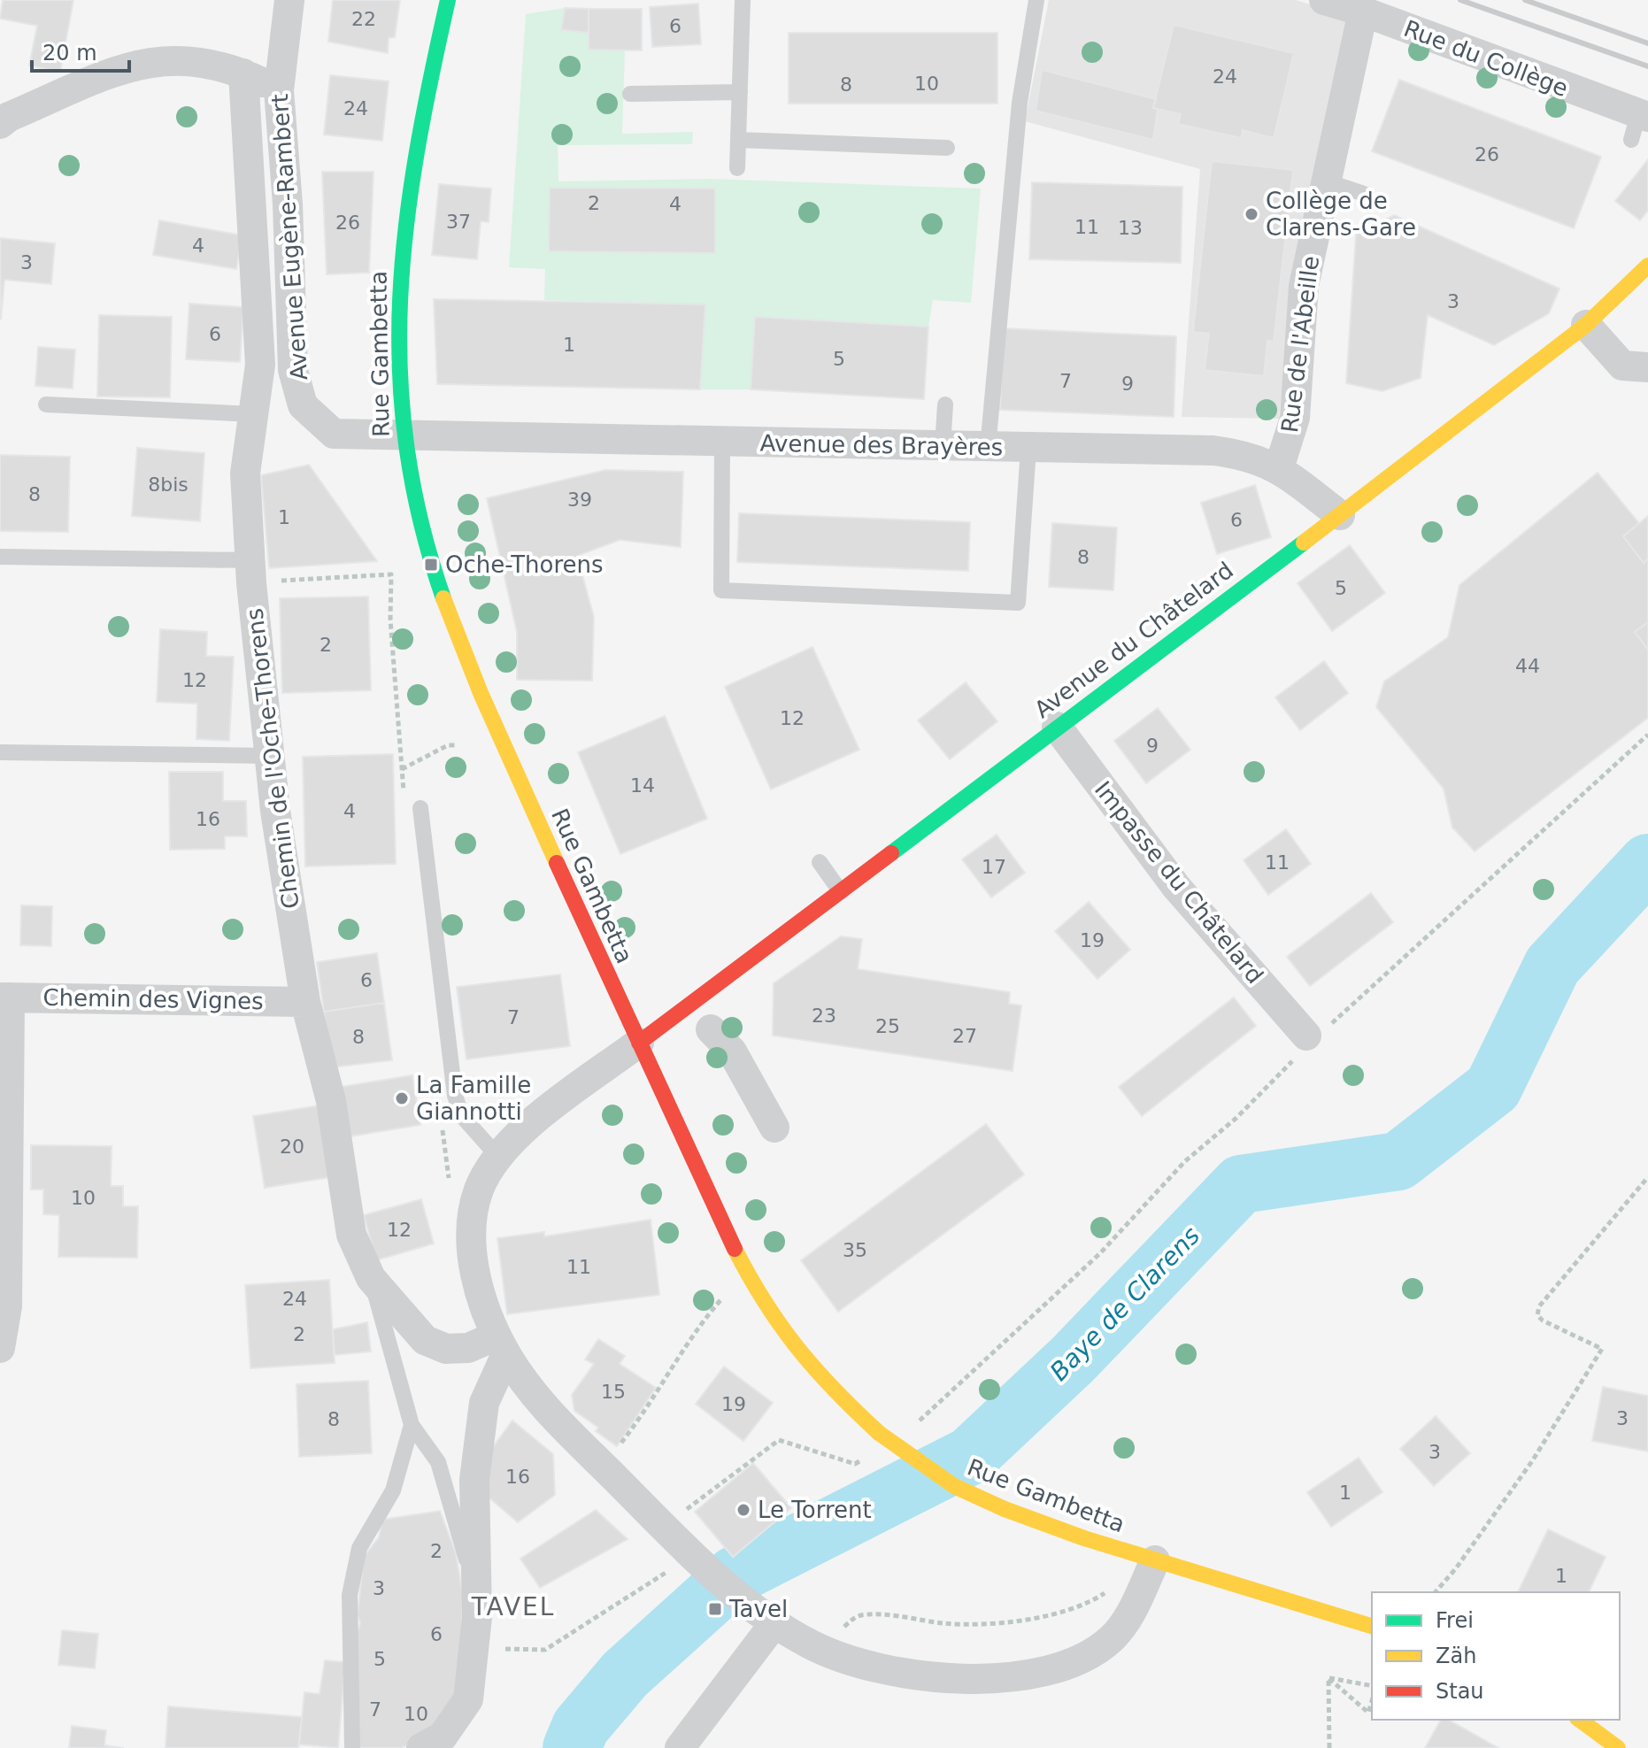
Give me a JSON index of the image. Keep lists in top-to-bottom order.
{
  "streets": {
    "main road": ["Rue Gambetta", "Avenue du Châtelard"],
    "street": [
      "Rue du Collège",
      "Avenue Eugène-Rambert",
      "Rue de l'Abeille",
      "Avenue des Brayères",
      "Chemin de l'Oche-Thorens",
      "Impasse du Châtelard",
      "Chemin des Vignes"
    ]
  },
  "crossings": [
    ["Rue du Collège", "Rue de l'Abeille"],
    ["Avenue Eugène-Rambert", "Rue Gambetta"],
    ["Avenue Eugène-Rambert", "Avenue des Brayères"],
    ["Rue de l'Abeille", "Avenue des Brayères"],
    ["Rue Gambetta", "Avenue des Brayères"],
    ["Rue Gambetta", "Avenue du Châtelard"],
    ["Avenue des Brayères", "Avenue du Châtelard"],
    ["Avenue du Châtelard", "Impasse du Châtelard"],
    ["Chemin de l'Oche-Thorens", "Chemin des Vignes"]
  ],
  "districts": ["TAVEL"],
  "water": ["Baye de Clarens"],
  "places": {
    "other": ["Collège de Clarens-Gare", "La Famille Giannotti", "Le Torrent"],
    "transit": ["Oche-Thorens", "Tavel"]
  },
  "house_numbers": [
    "22",
    "6",
    "24",
    "10",
    "8",
    "24",
    "26",
    "2",
    "4",
    "37",
    "26",
    "11",
    "13",
    "4",
    "3",
    "3",
    "6",
    "1",
    "5",
    "7",
    "9",
    "8bis",
    "8",
    "39",
    "1",
    "6",
    "8",
    "5",
    "2",
    "44",
    "12",
    "12",
    "9",
    "14",
    "4",
    "16",
    "11",
    "17",
    "19",
    "6",
    "23",
    "7",
    "25",
    "27",
    "8",
    "20",
    "10",
    "12",
    "35",
    "11",
    "24",
    "2",
    "15",
    "19",
    "3",
    "8",
    "3",
    "16",
    "1",
    "2",
    "1",
    "3",
    "6",
    "5",
    "7",
    "10"
  ],
  "legend": ["Frei", "Zäh", "Stau"],
  "scale_bar": "20 m"
}
